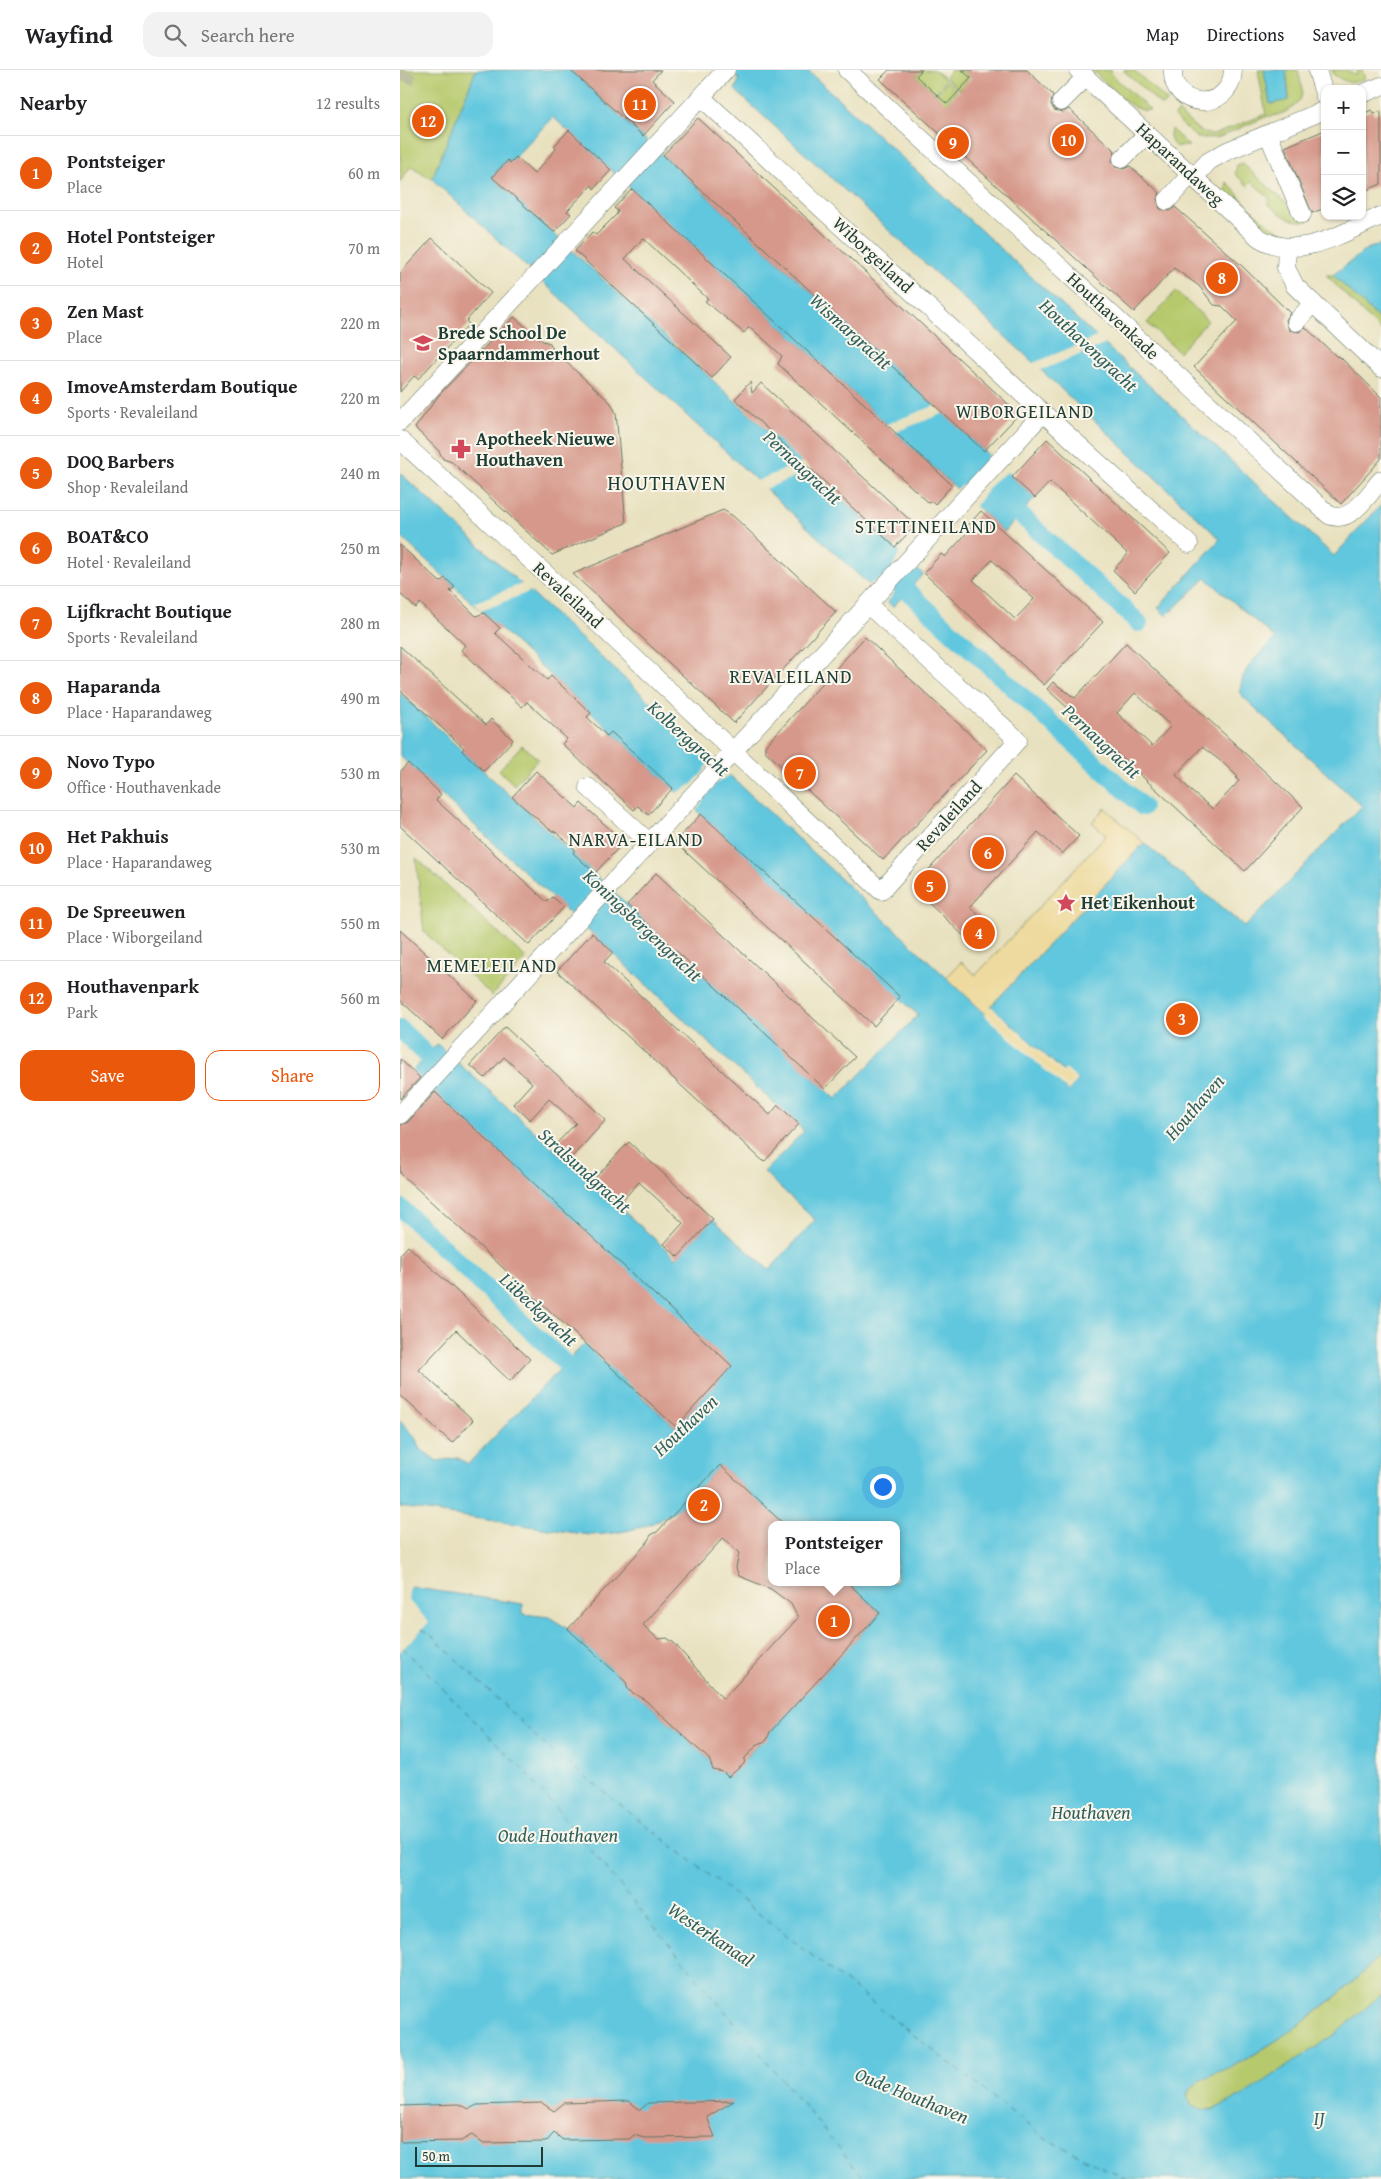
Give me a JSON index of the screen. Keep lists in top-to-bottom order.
{
  "streets": {
    "street": [
      "Haparandaweg",
      "Wiborgeiland",
      "Houthavenkade",
      "Revaleiland"
    ]
  },
  "districts": [
    "WIBORGEILAND",
    "HOUTHAVEN",
    "STETTINEILAND",
    "REVALEILAND",
    "NARVA-EILAND",
    "MEMELEILAND"
  ],
  "water": [
    "Wismargracht",
    "Houthavengracht",
    "Pernaugracht",
    "Kolberggracht",
    "Koningsbergengracht",
    "Houthaven",
    "Stralsundgracht",
    "Lübeckgracht",
    "Oude Houthaven",
    "Westerkanaal",
    "IJ"
  ],
  "places": {
    "school or university": ["Brede School De Spaarndammerhout"],
    "pharmacy": ["Apotheek Nieuwe Houthaven"],
    "place": ["Het Eikenhout"]
  },
  "scale_bar": "50 m",
  "page": {
    "header": "Wayfind",
    "search": "Search here",
    "nav": ["Map", "Directions", "Saved"],
    "heading": ["Nearby", "12 results"],
    "map_buttons": ["+", "−"],
    "pins": [
      "11",
      "12",
      "10",
      "9",
      "8",
      "7",
      "6",
      "5",
      "4",
      "3",
      "2",
      "1"
    ],
    "list": [
      {
        "mark": "1",
        "name": "Pontsteiger",
        "note": "Place",
        "value": "60 m"
      },
      {
        "mark": "2",
        "name": "Hotel Pontsteiger",
        "note": "Hotel",
        "value": "70 m"
      },
      {
        "mark": "3",
        "name": "Zen Mast",
        "note": "Place",
        "value": "220 m"
      },
      {
        "mark": "4",
        "name": "ImoveAmsterdam Boutique",
        "note": "Sports · Revaleiland",
        "value": "220 m"
      },
      {
        "mark": "5",
        "name": "DOQ Barbers",
        "note": "Shop · Revaleiland",
        "value": "240 m"
      },
      {
        "mark": "6",
        "name": "BOAT&CO",
        "note": "Hotel · Revaleiland",
        "value": "250 m"
      },
      {
        "mark": "7",
        "name": "Lijfkracht Boutique",
        "note": "Sports · Revaleiland",
        "value": "280 m"
      },
      {
        "mark": "8",
        "name": "Haparanda",
        "note": "Place · Haparandaweg",
        "value": "490 m"
      },
      {
        "mark": "9",
        "name": "Novo Typo",
        "note": "Office · Houthavenkade",
        "value": "530 m"
      },
      {
        "mark": "10",
        "name": "Het Pakhuis",
        "note": "Place · Haparandaweg",
        "value": "530 m"
      },
      {
        "mark": "11",
        "name": "De Spreeuwen",
        "note": "Place · Wiborgeiland",
        "value": "550 m"
      },
      {
        "mark": "12",
        "name": "Houthavenpark",
        "note": "Park",
        "value": "560 m"
      }
    ],
    "buttons": ["Save", "Share"],
    "popup": ["Pontsteiger", "Place"],
    "scale": "50 m"
  }
}
